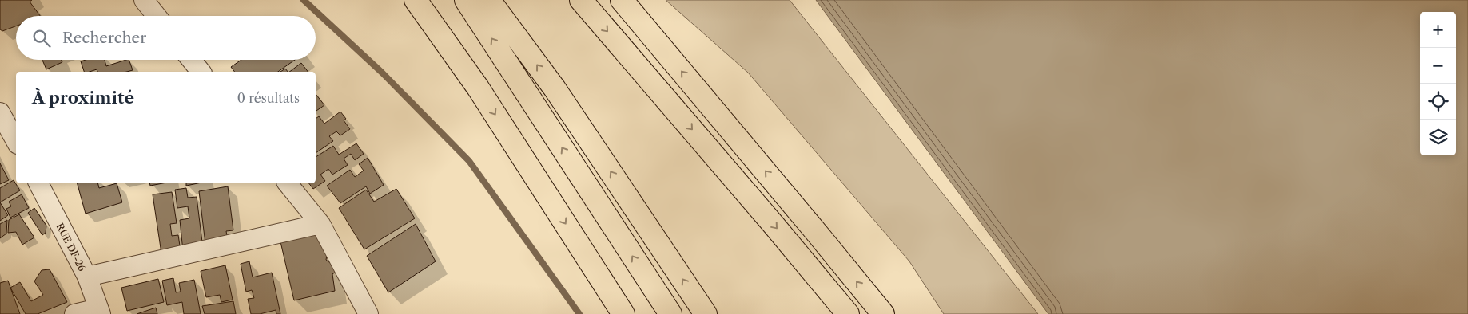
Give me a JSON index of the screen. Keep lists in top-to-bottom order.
{
  "streets": {
    "street": ["RUE DF-26"]
  },
  "page": {
    "map_buttons": ["+", "−"],
    "search": "Rechercher",
    "heading": ["À proximité", "0 résultats"]
  }
}
